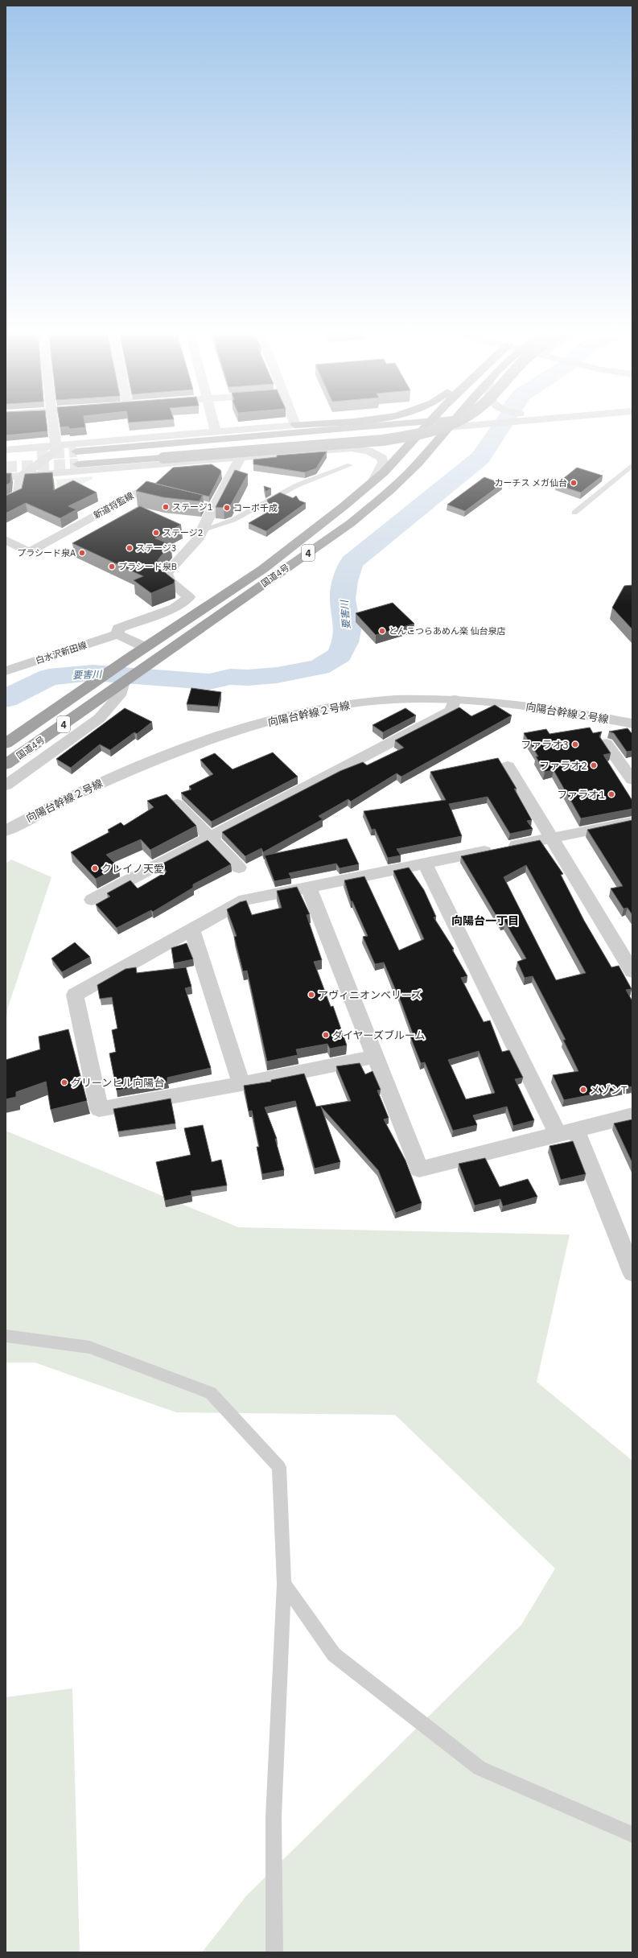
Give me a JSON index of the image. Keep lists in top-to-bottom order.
{
  "streets": {
    "highway": ["4", "国道4号"],
    "street": ["新道将監線", "白水沢新田線", "向陽台幹線２号線"]
  },
  "districts": ["向陽台一丁目"],
  "water": ["要害川"],
  "places": [
    "カーチス メガ仙台",
    "ステージ1",
    "コーポ千成",
    "ステージ2",
    "ステージ3",
    "プラシード泉A",
    "プラシード泉B",
    "とんこつらあめん楽 仙台泉店",
    "ファラオ3",
    "ファラオ2",
    "ファラオ1",
    "クレイノ天愛",
    "アヴィニオンベリーズ",
    "ダイヤーズブルーム",
    "グリーンヒル向陽台",
    "メゾンT"
  ]
}
